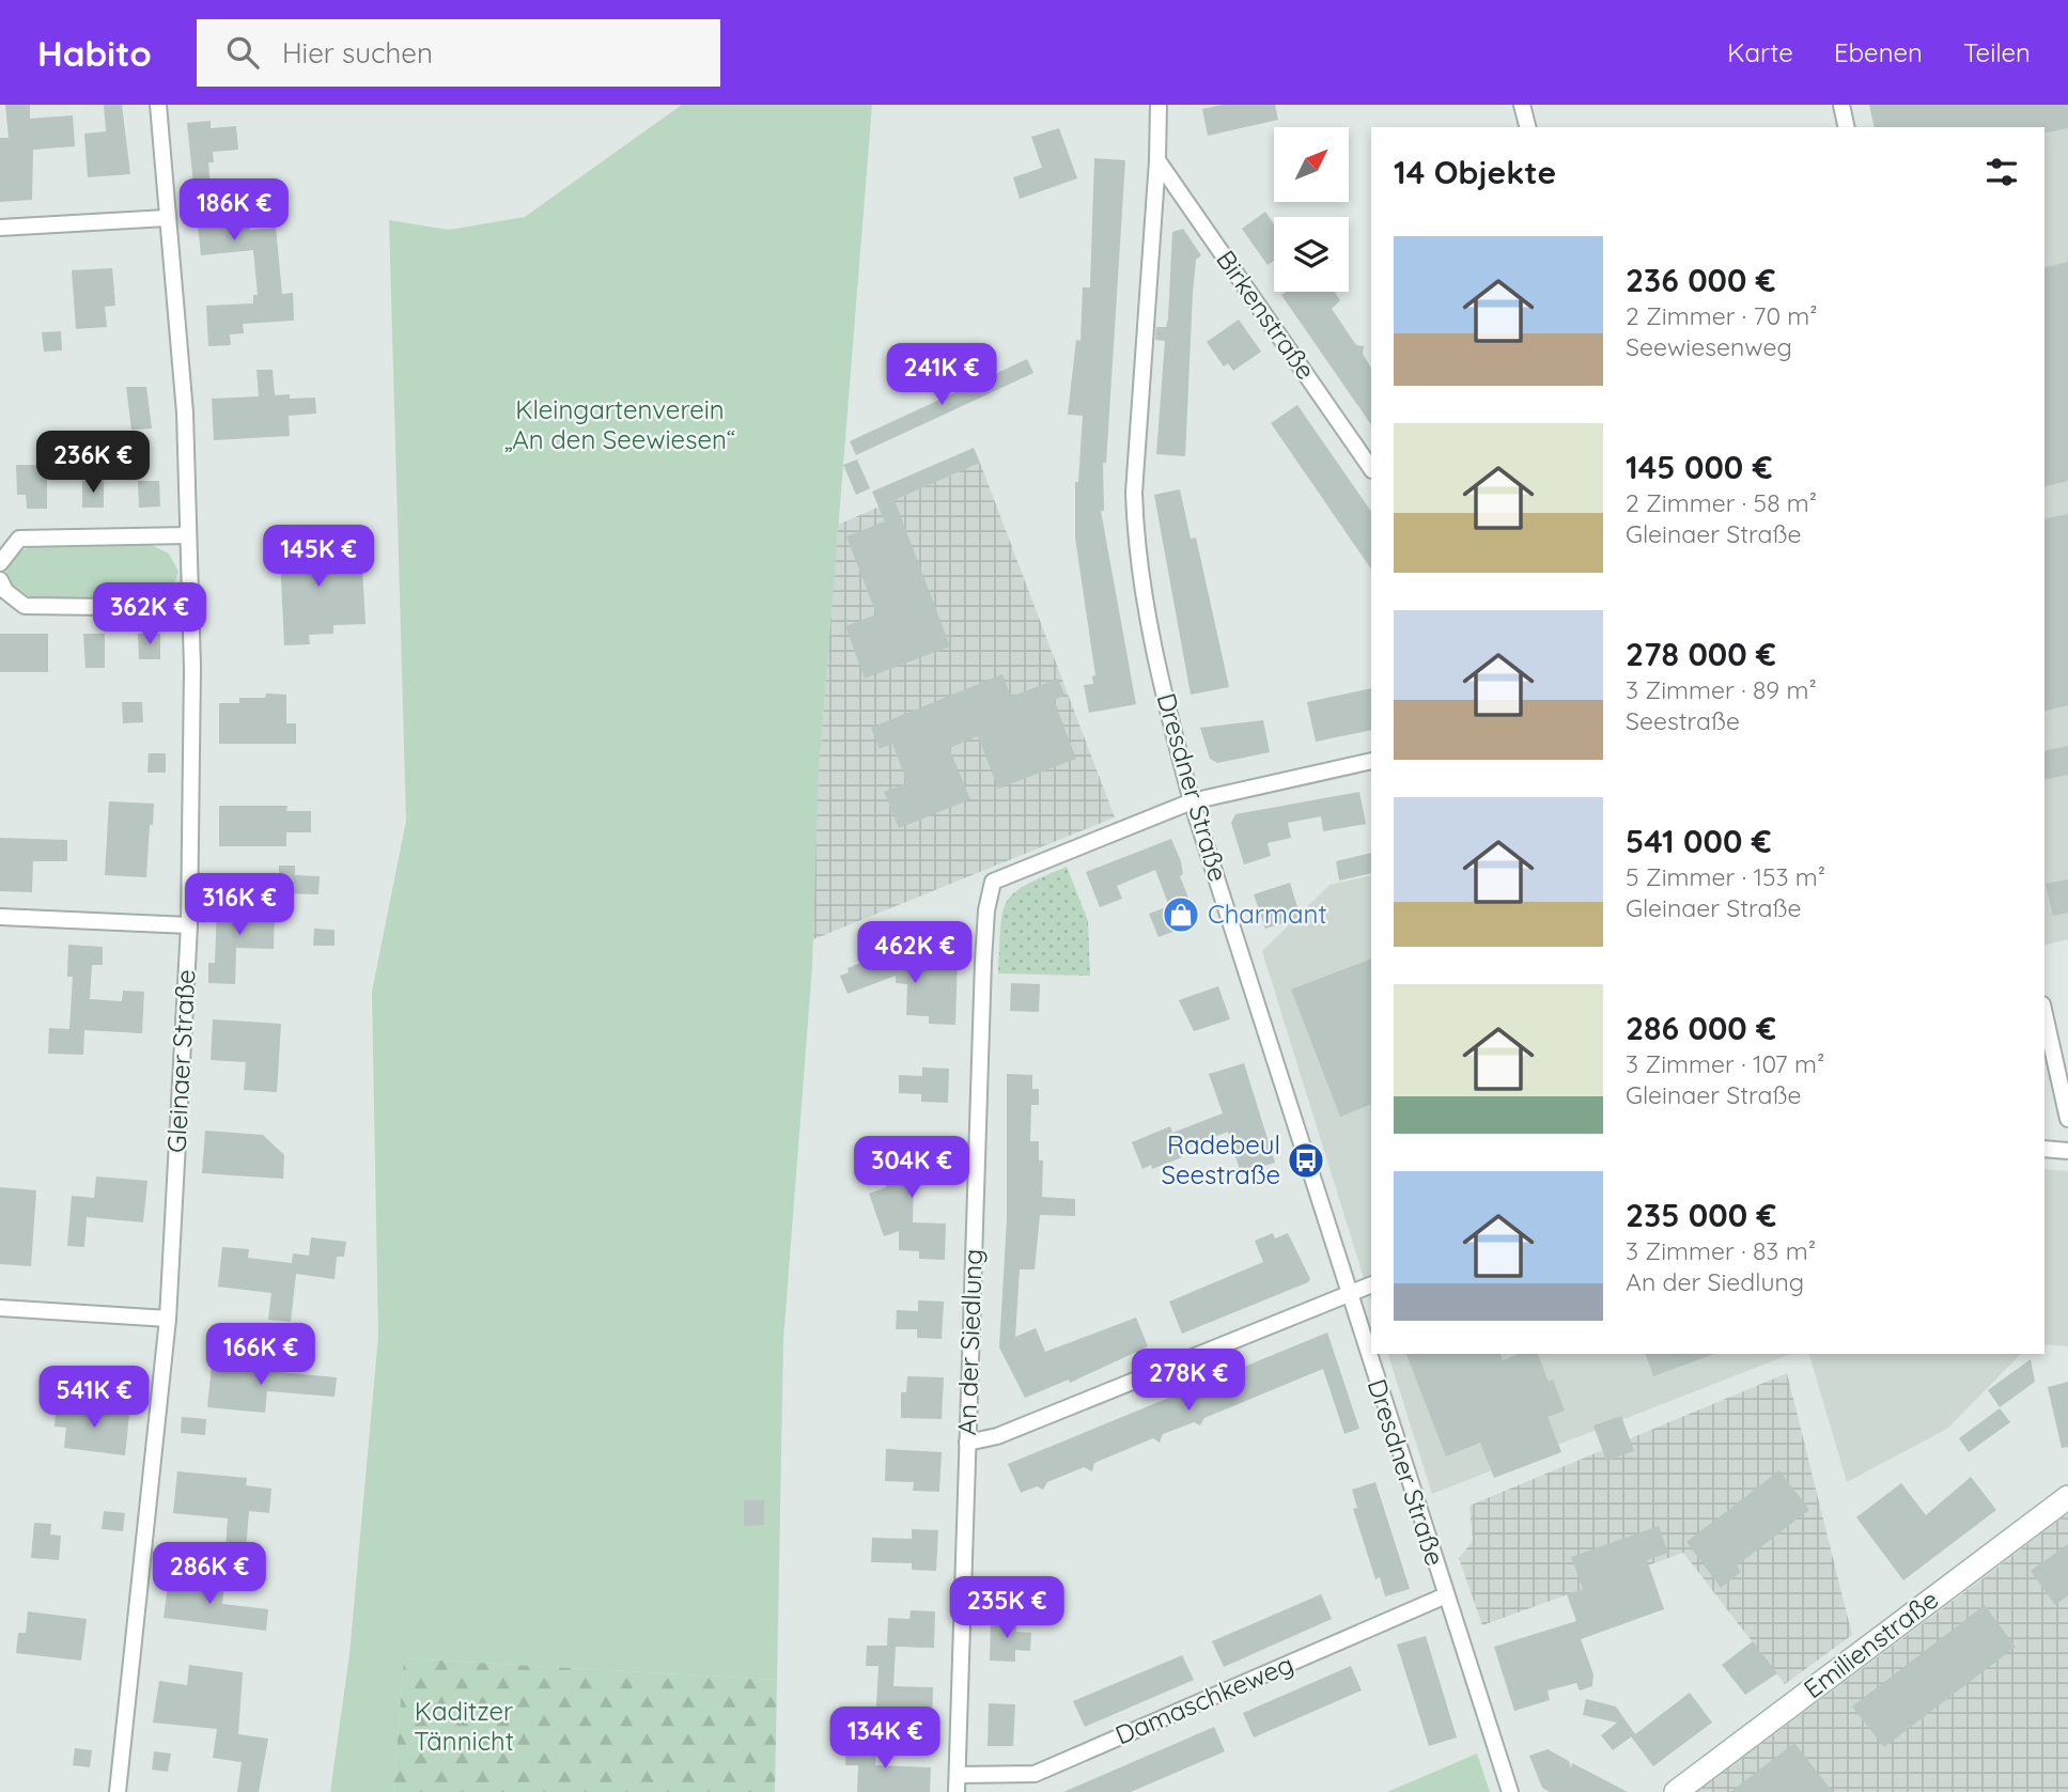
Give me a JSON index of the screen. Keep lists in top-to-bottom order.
{
  "streets": {
    "street": [
      "Birkenstraße",
      "Dresdner Straße",
      "Gleinaer Straße",
      "An der Siedlung",
      "Emilienstraße",
      "Damaschkeweg"
    ]
  },
  "crossings": [
    ["Birkenstraße", "Dresdner Straße"],
    ["Dresdner Straße", "An der Siedlung"],
    ["Dresdner Straße", "Damaschkeweg"],
    ["An der Siedlung", "Damaschkeweg"]
  ],
  "parks": ["Kleingartenverein „An den Seewiesen“", "Kaditzer Tännicht"],
  "places": {
    "shop": ["Charmant"],
    "bus stop": ["Radebeul Seestraße"]
  },
  "north": "top right",
  "page": {
    "header": "Habito",
    "search": "Hier suchen",
    "nav": ["Karte", "Ebenen", "Teilen"],
    "heading": "14 Objekte",
    "price": [
      "186K €",
      "241K €",
      "236K €",
      "145K €",
      "362K €",
      "316K €",
      "462K €",
      "304K €",
      "166K €",
      "278K €",
      "541K €",
      "286K €",
      "235K €",
      "134K €"
    ],
    "list": [
      {
        "name": "236 000 €",
        "note": "2 Zimmer · 70 m² · Seewiesenweg"
      },
      {
        "name": "145 000 €",
        "note": "2 Zimmer · 58 m² · Gleinaer Straße"
      },
      {
        "name": "278 000 €",
        "note": "3 Zimmer · 89 m² · Seestraße"
      },
      {
        "name": "541 000 €",
        "note": "5 Zimmer · 153 m² · Gleinaer Straße"
      },
      {
        "name": "286 000 €",
        "note": "3 Zimmer · 107 m² · Gleinaer Straße"
      },
      {
        "name": "235 000 €",
        "note": "3 Zimmer · 83 m² · An der Siedlung"
      }
    ]
  }
}
